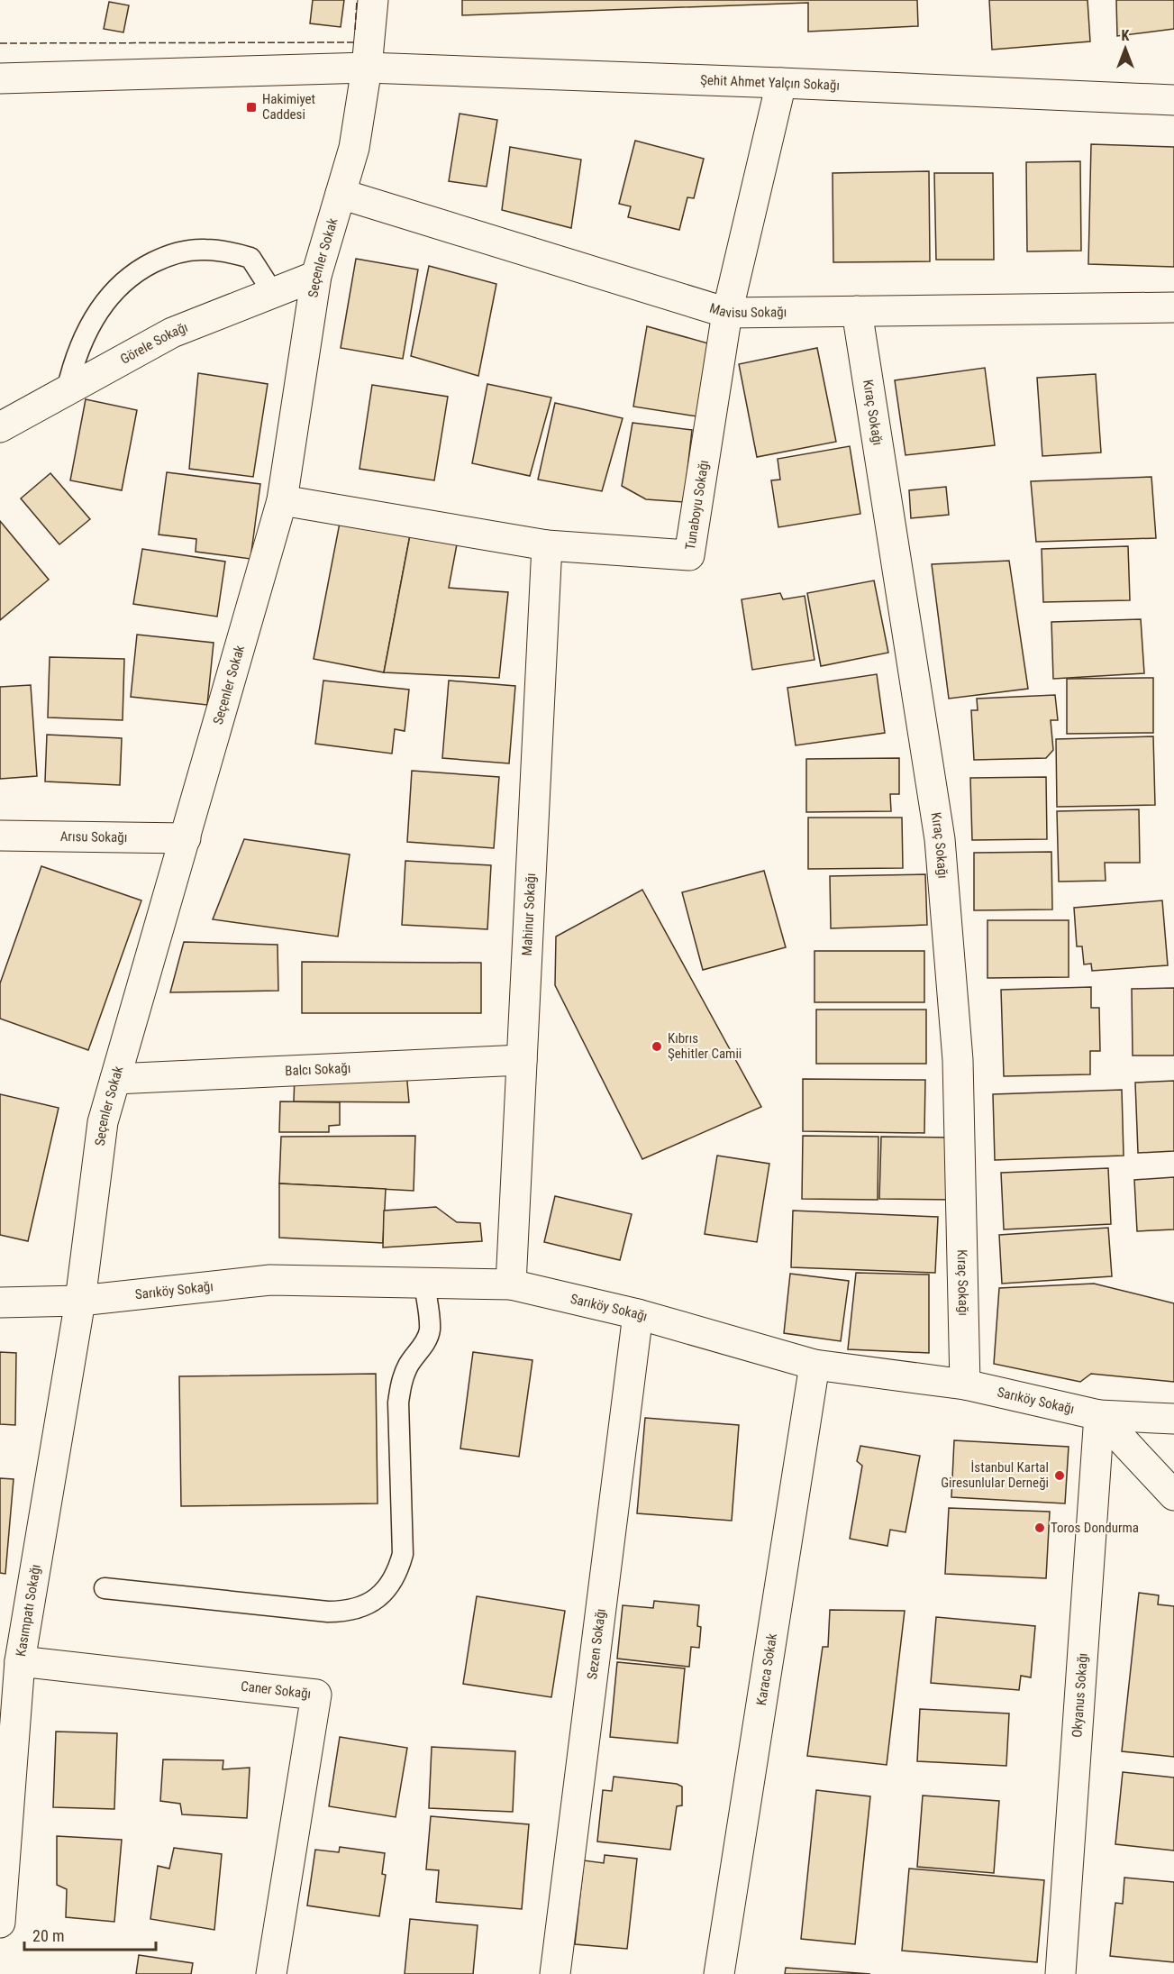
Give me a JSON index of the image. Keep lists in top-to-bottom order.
{
  "streets": {
    "street": [
      "Şehit Ahmet Yalçın Sokağı",
      "Seçenler Sokak",
      "Mavisu Sokağı",
      "Görele Sokağı",
      "Kıraç Sokağı",
      "Tunaboyu Sokağı",
      "Arısu Sokağı",
      "Mahinur Sokağı",
      "Balcı Sokağı",
      "Sarıköy Sokağı",
      "Kasımpatı Sokağı",
      "Sezen Sokağı",
      "Karaca Sokak",
      "Caner Sokağı",
      "Okyanus Sokağı"
    ]
  },
  "crossings": [
    ["Şehit Ahmet Yalçın Sokağı", "Seçenler Sokak"],
    ["Şehit Ahmet Yalçın Sokağı", "Tunaboyu Sokağı"],
    ["Seçenler Sokak", "Mavisu Sokağı"],
    ["Seçenler Sokak", "Görele Sokağı"],
    ["Seçenler Sokak", "Tunaboyu Sokağı"],
    ["Seçenler Sokak", "Arısu Sokağı"],
    ["Seçenler Sokak", "Balcı Sokağı"],
    ["Seçenler Sokak", "Sarıköy Sokağı"],
    ["Seçenler Sokak", "Kasımpatı Sokağı"],
    ["Mavisu Sokağı", "Kıraç Sokağı"],
    ["Mavisu Sokağı", "Tunaboyu Sokağı"],
    ["Kıraç Sokağı", "Sarıköy Sokağı"],
    ["Tunaboyu Sokağı", "Mahinur Sokağı"],
    ["Mahinur Sokağı", "Balcı Sokağı"],
    ["Mahinur Sokağı", "Sarıköy Sokağı"],
    ["Sarıköy Sokağı", "Kasımpatı Sokağı"],
    ["Sarıköy Sokağı", "Sezen Sokağı"],
    ["Sarıköy Sokağı", "Karaca Sokak"],
    ["Sarıköy Sokağı", "Okyanus Sokağı"],
    ["Kasımpatı Sokağı", "Caner Sokağı"]
  ],
  "places": {
    "transit": ["Hakimiyet Caddesi"],
    "other": ["Kıbrıs Şehitler Camii", "İstanbul Kartal Giresunlular Derneği", "Toros Dondurma"]
  },
  "scale_bar": "20 m",
  "north": "top"
}
